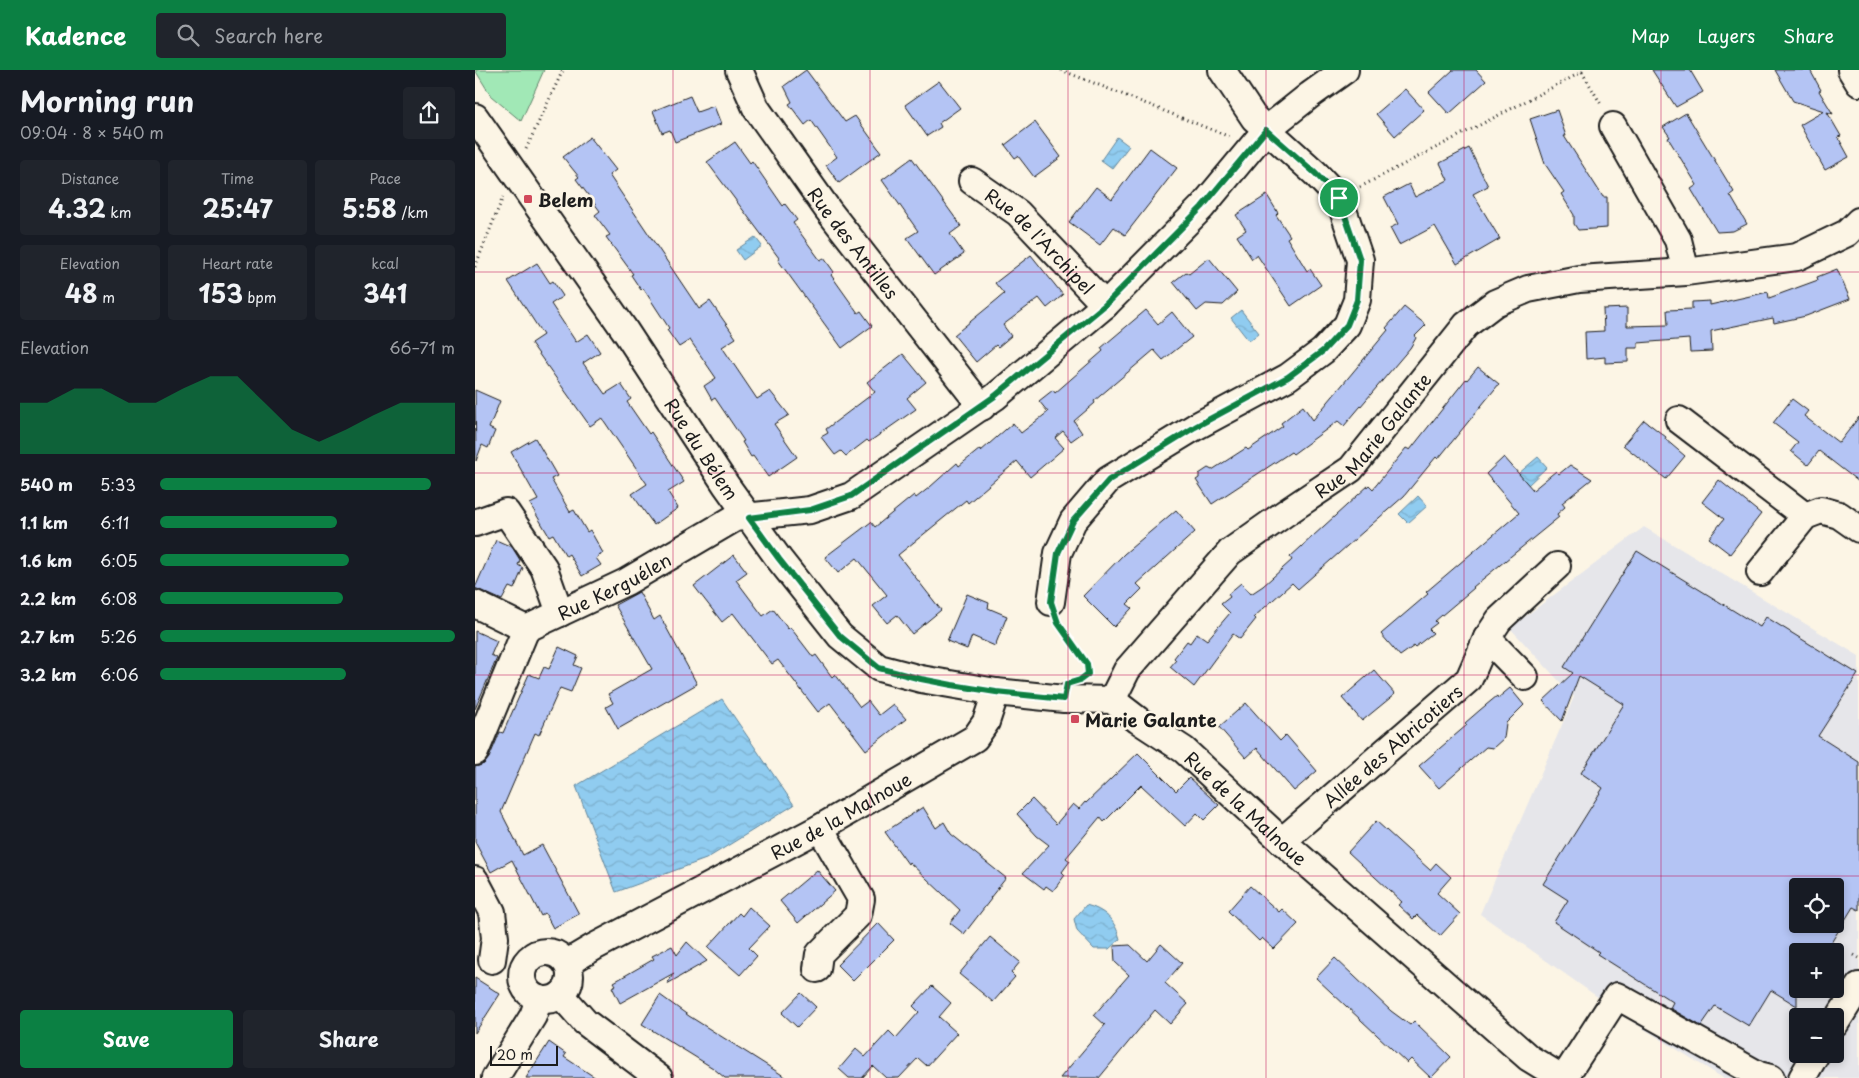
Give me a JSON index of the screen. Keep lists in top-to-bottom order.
{
  "streets": {
    "street": [
      "Rue des Antilles",
      "Rue de l'Archipel",
      "Rue Marie Galante",
      "Rue du Bélem",
      "Rue Kerguélen",
      "Allée des Abricotiers",
      "Rue de la Malnoue"
    ]
  },
  "crossings": [
    ["Rue des Antilles", "Rue Kerguélen"],
    ["Rue de l'Archipel", "Rue Kerguélen"],
    ["Rue Marie Galante", "Rue de la Malnoue"],
    ["Rue du Bélem", "Rue Kerguélen"],
    ["Rue du Bélem", "Rue de la Malnoue"],
    ["Allée des Abricotiers", "Rue de la Malnoue"]
  ],
  "places": {
    "transit": ["Belem", "Marie Galante"]
  },
  "scale_bar": "20 m",
  "page": {
    "header": "Kadence",
    "search": "Search here",
    "nav": ["Map", "Layers", "Share"],
    "heading": ["Morning run", "09:04 · 8 × 540 m"],
    "stats": [
      ["Distance", "4.32 km"],
      ["Time", "25:47"],
      ["Pace", "5:58 /km"],
      ["Elevation", "48 m"],
      ["Heart rate", "153 bpm"],
      ["kcal", "341"]
    ],
    "chart": ["Elevation", "66–71 m"],
    "list": [
      {
        "name": "540 m",
        "note": "5:33"
      },
      {
        "name": "1.1 km",
        "note": "6:11"
      },
      {
        "name": "1.6 km",
        "note": "6:05"
      },
      {
        "name": "2.2 km",
        "note": "6:08"
      },
      {
        "name": "2.7 km",
        "note": "5:26"
      },
      {
        "name": "3.2 km",
        "note": "6:06"
      }
    ],
    "map_buttons": ["+", "−"],
    "buttons": ["Save", "Share"],
    "scale": "20 m"
  }
}
